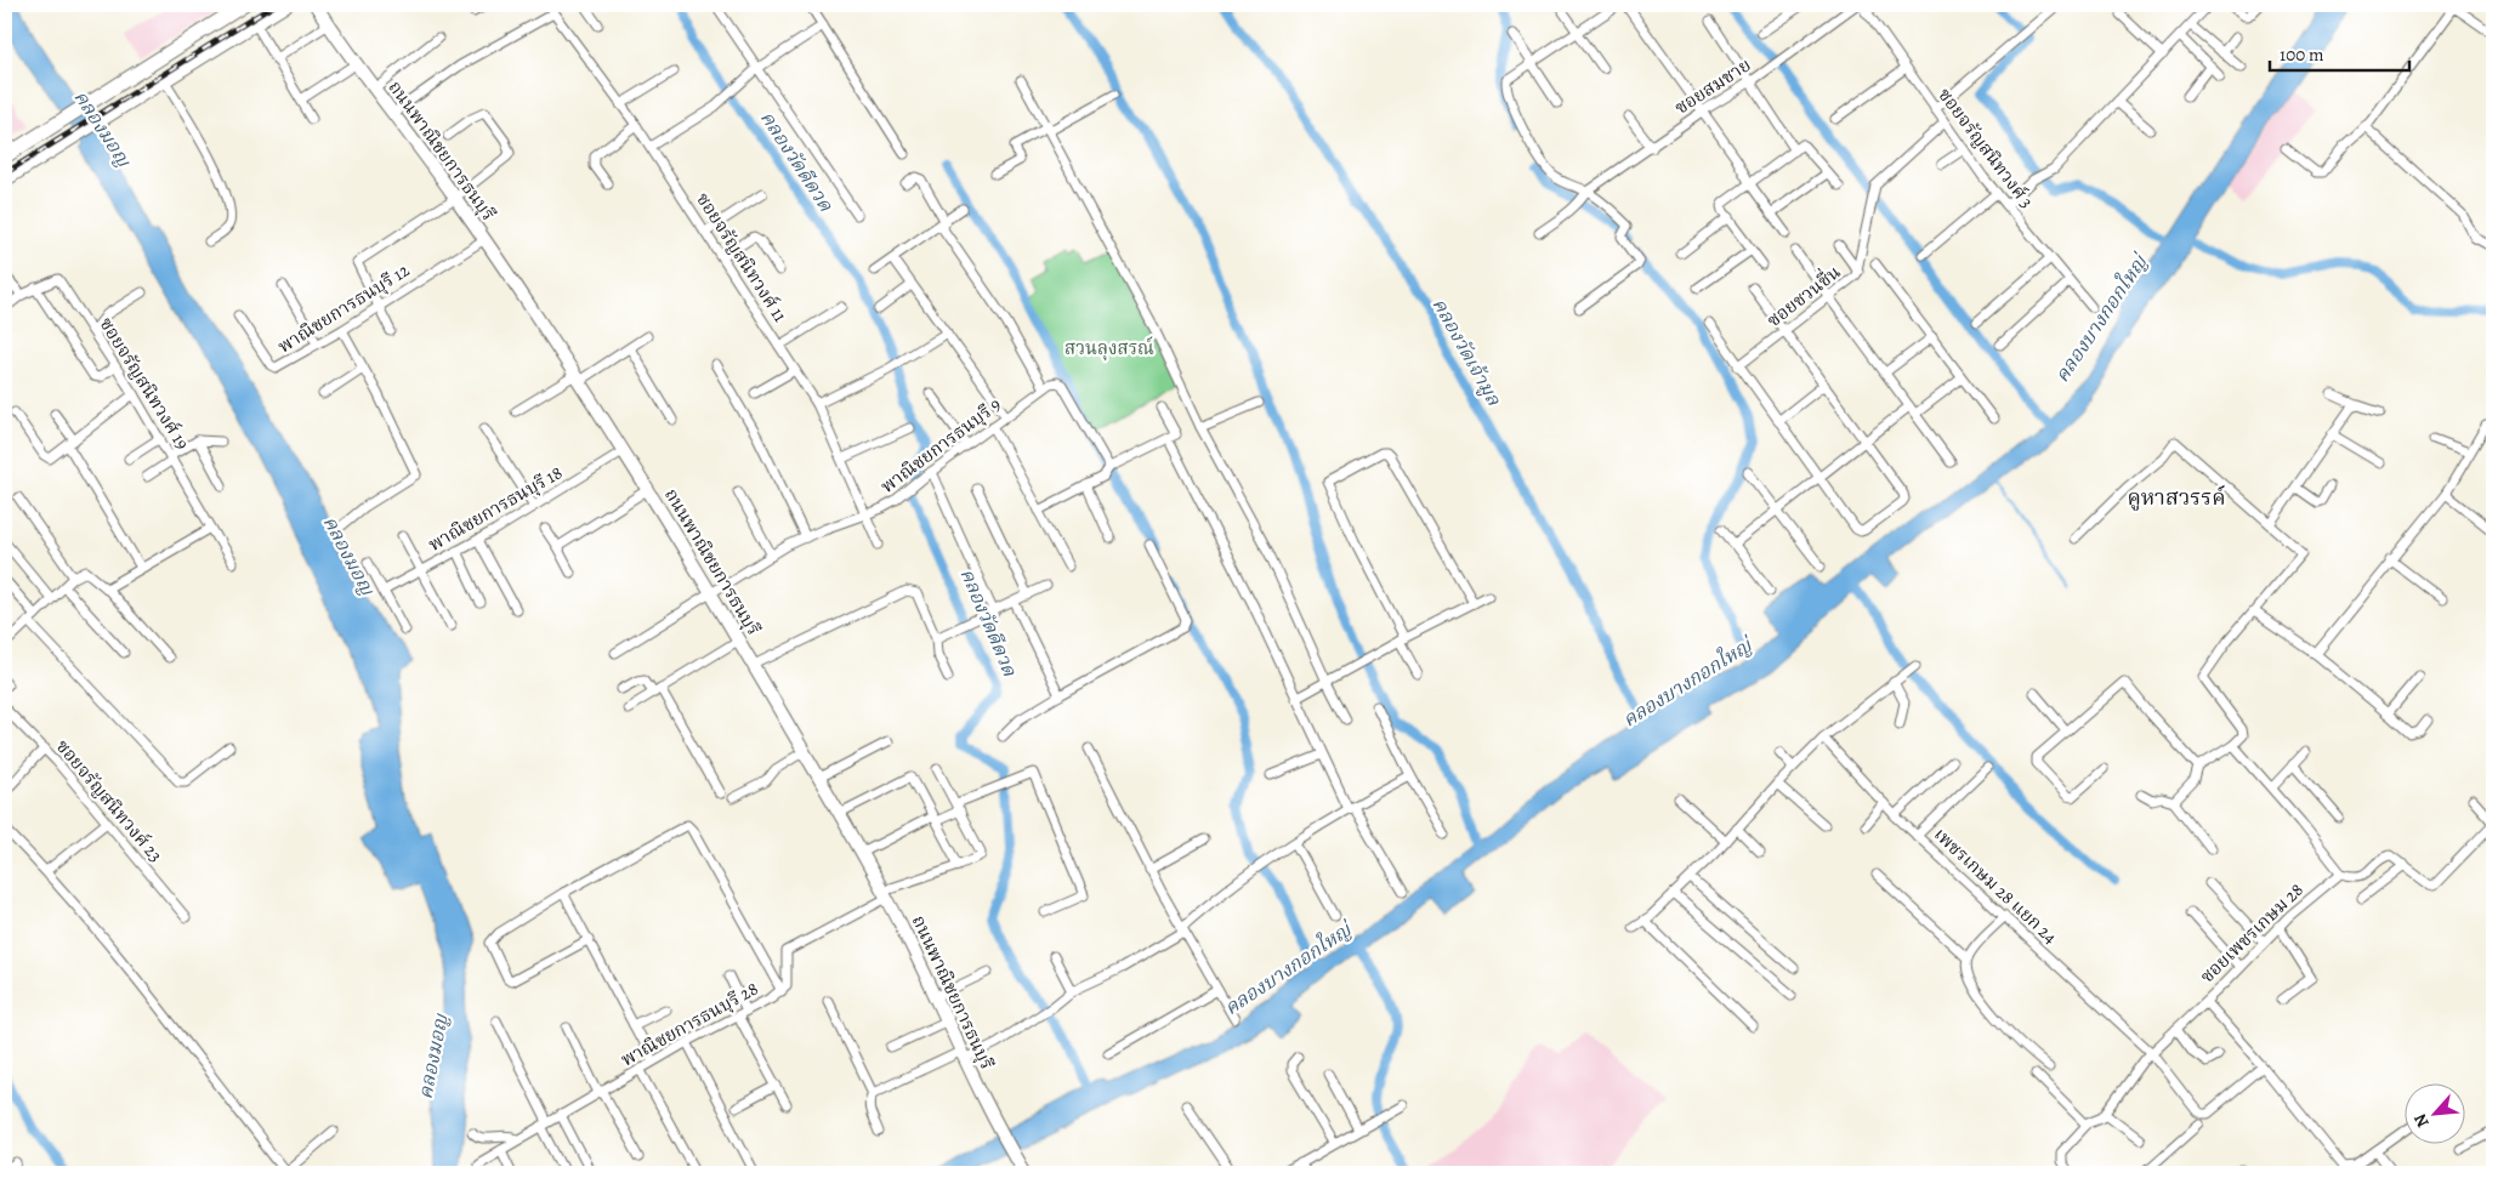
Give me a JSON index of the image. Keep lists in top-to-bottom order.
{
  "streets": {
    "main road": ["ถนนพาณิชยการธนบุรี"],
    "street": [
      "ซอยสมชาย",
      "ซอยจรัญสนิทวงศ์ 3",
      "ซอยจรัญสนิทวงศ์ 11",
      "ซอยชวนชื่น",
      "พาณิชยการธนบุรี 12",
      "ซอยจรัญสนิทวงศ์ 19",
      "พาณิชยการธนบุรี 9",
      "พาณิชยการธนบุรี 18",
      "ซอยจรัญสนิทวงศ์ 23",
      "เพชรเกษม 28 แยก 24",
      "ซอยเพชรเกษม 28",
      "พาณิชยการธนบุรี 28"
    ]
  },
  "crossings": [
    ["ซอยจรัญสนิทวงศ์ 3", "ซอยชวนชื่น"],
    ["ถนนพาณิชยการธนบุรี", "พาณิชยการธนบุรี 12"],
    ["ถนนพาณิชยการธนบุรี", "พาณิชยการธนบุรี 9"],
    ["ถนนพาณิชยการธนบุรี", "พาณิชยการธนบุรี 18"],
    ["ถนนพาณิชยการธนบุรี", "พาณิชยการธนบุรี 28"],
    ["ซอยจรัญสนิทวงศ์ 11", "พาณิชยการธนบุรี 9"],
    ["เพชรเกษม 28 แยก 24", "ซอยเพชรเกษม 28"]
  ],
  "districts": ["คูหาสวรรค์"],
  "water": [
    "คลองมอญ",
    "คลองวัดดีดวด",
    "คลองบางกอกใหญ่",
    "คลองวัดเจ้ามูล"
  ],
  "parks": ["สวนลุงสรณ์"],
  "scale_bar": "100 m",
  "north": "bottom left"
}
